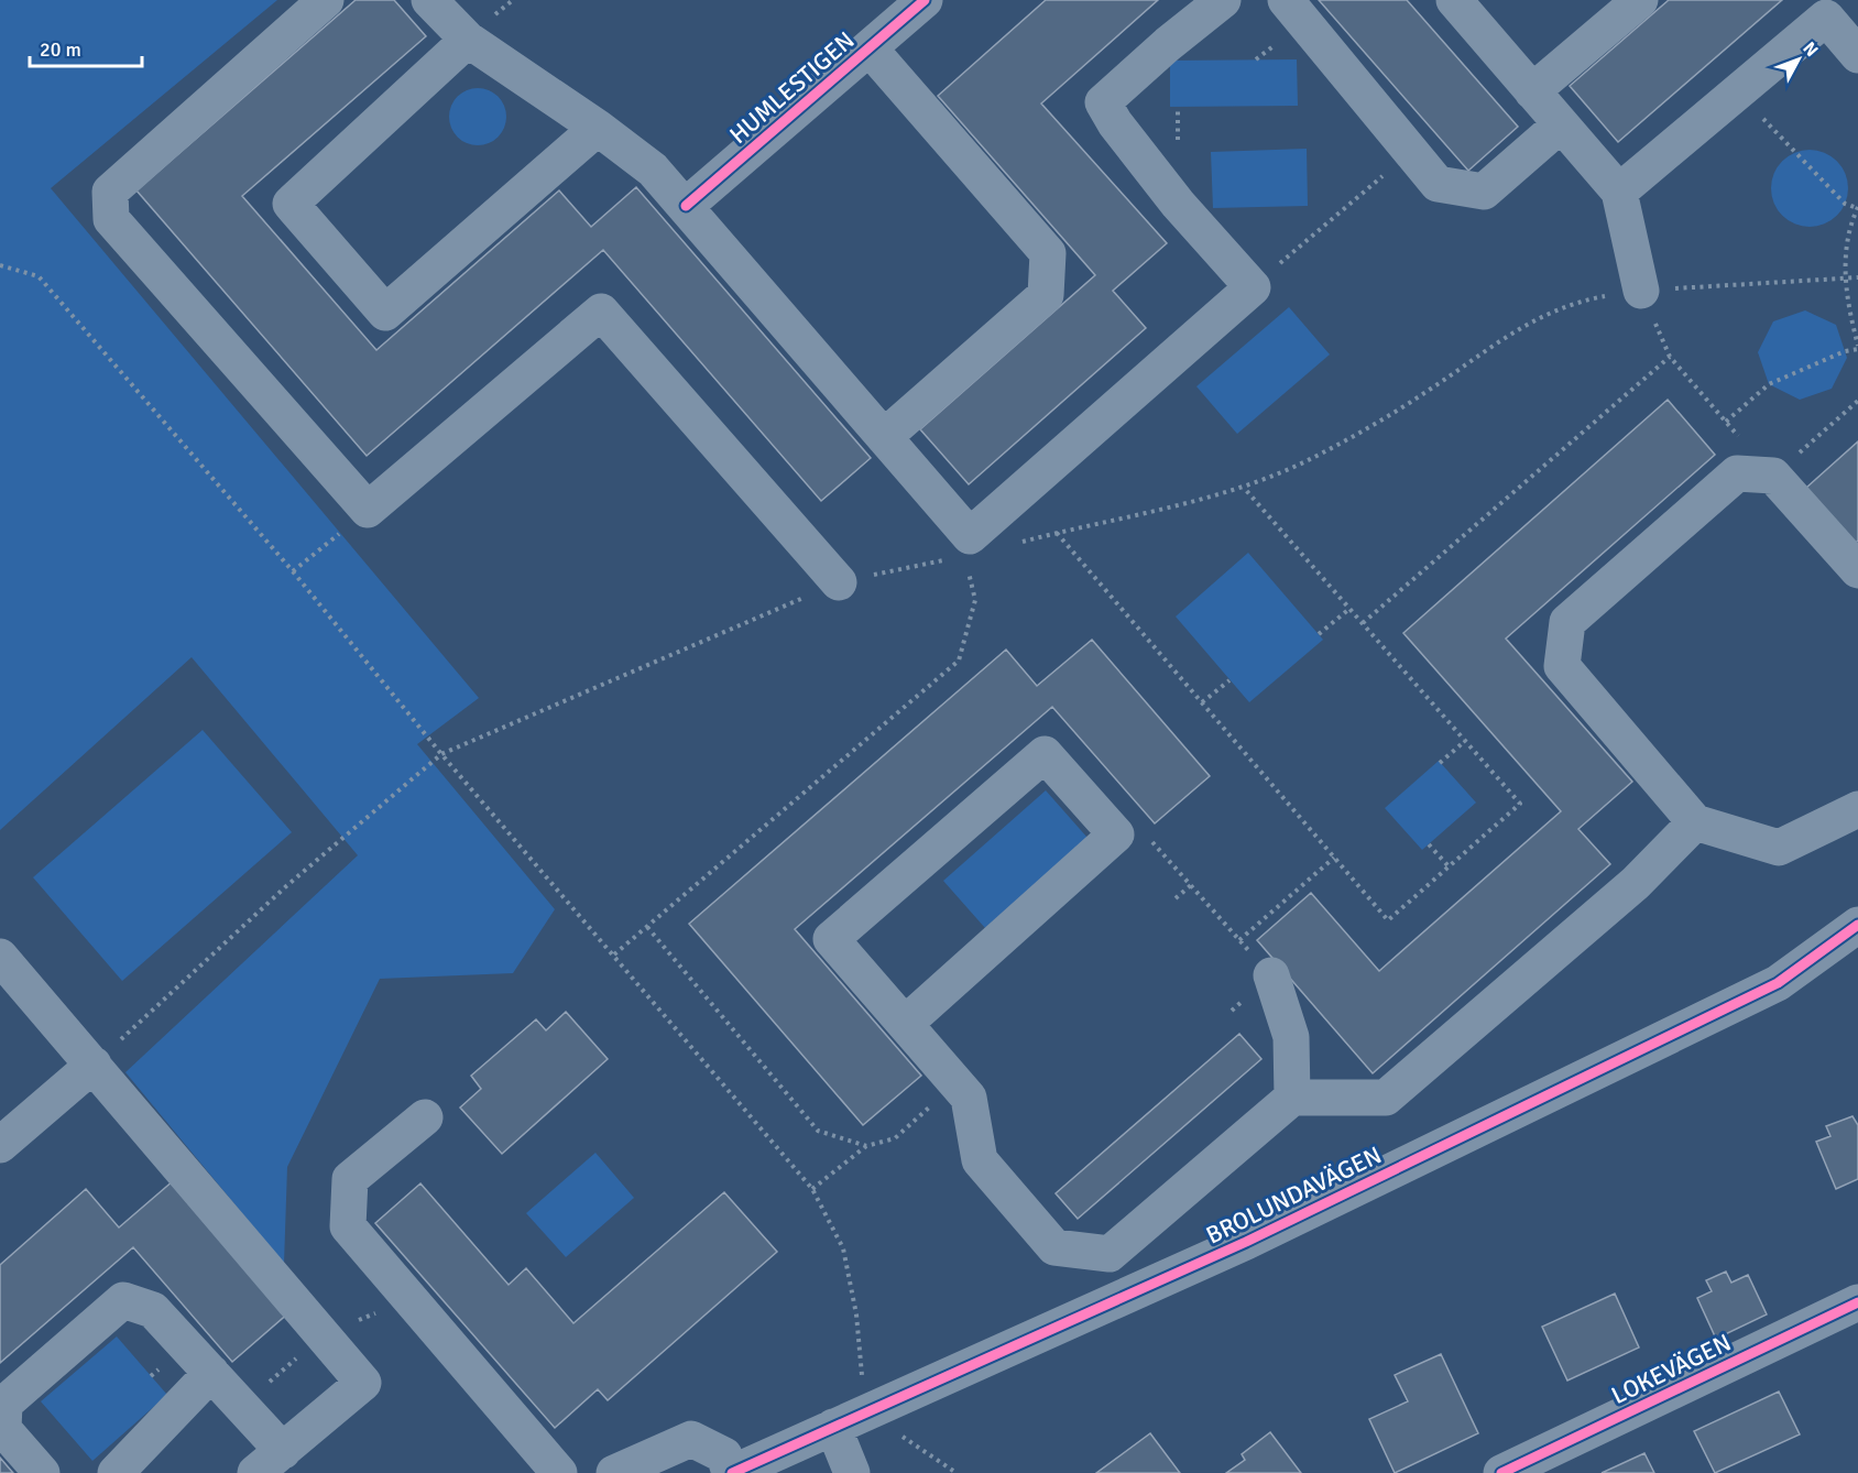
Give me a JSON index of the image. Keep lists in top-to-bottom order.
{
  "streets": {
    "street": ["HUMLESTIGEN", "BROLUNDAVÄGEN", "LOKEVÄGEN"]
  },
  "scale_bar": "20 m",
  "north": "top right"
}
